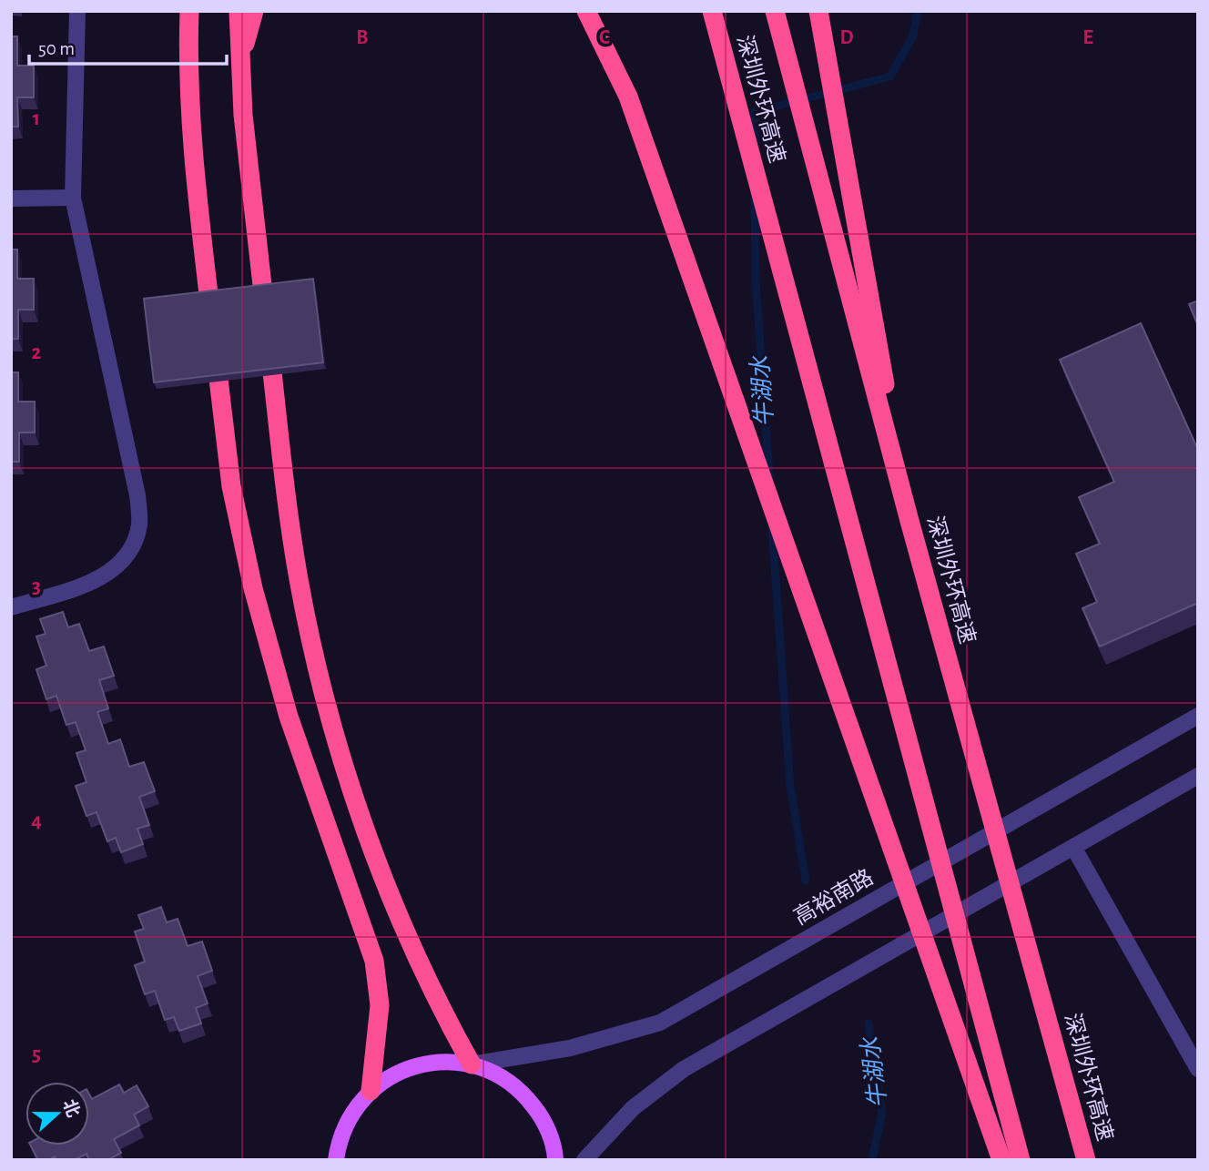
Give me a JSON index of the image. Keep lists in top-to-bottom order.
{
  "streets": {
    "highway": ["深圳外环高速"],
    "street": ["高裕南路"]
  },
  "water": ["牛湖水"],
  "scale_bar": "50 m",
  "north": "right",
  "grid": {
    "columns": [
      "B",
      "C",
      "D",
      "E"
    ],
    "rows": [
      "1",
      "2",
      "3",
      "4",
      "5"
    ]
  }
}
